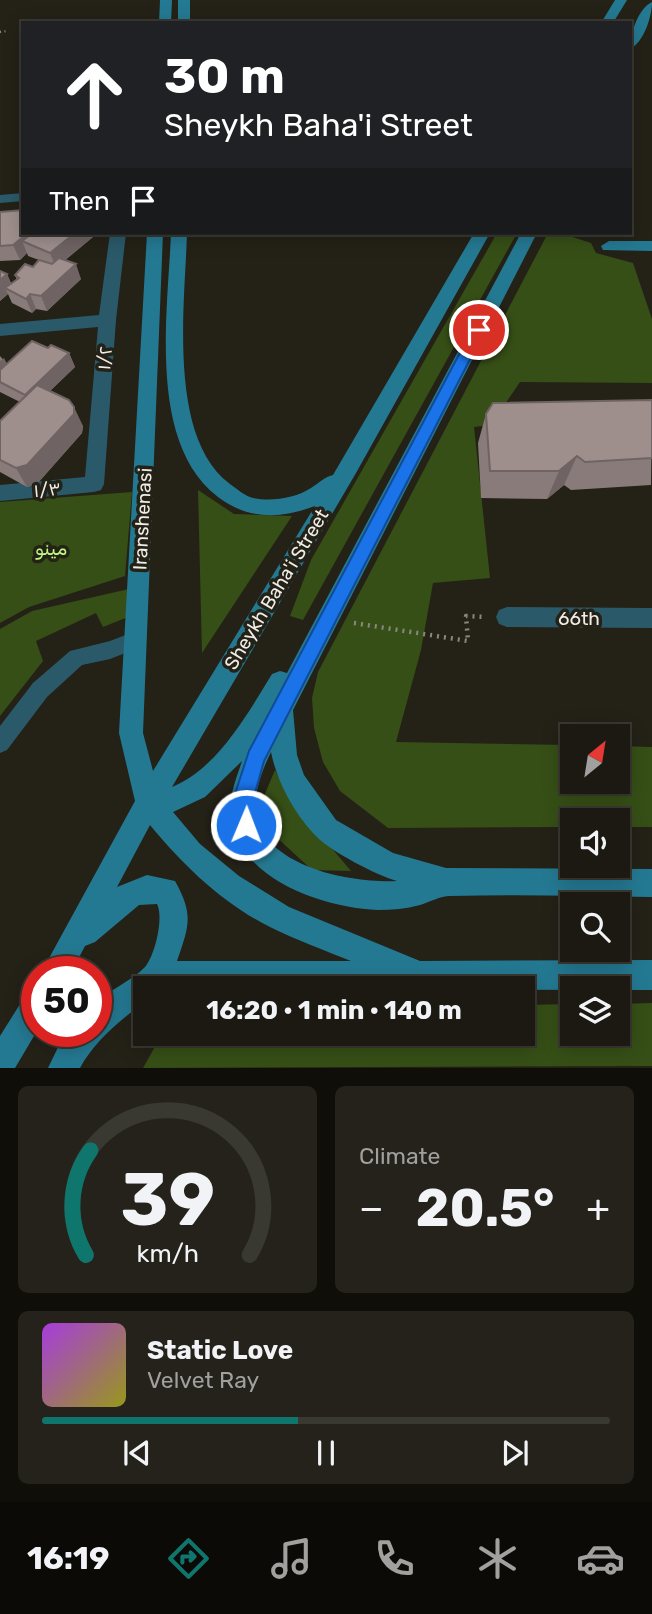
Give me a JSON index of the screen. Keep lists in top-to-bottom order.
{
  "streets": {
    "main road": ["Iranshenasi", "Sheykh Baha'i Street"],
    "street": ["۱/۲", "۱/۳", "66th"]
  },
  "crossings": [
    ["۱/۲", "۱/۳"],
    ["Iranshenasi", "Sheykh Baha'i Street"]
  ],
  "parks": ["مینو"],
  "north": "top right",
  "page": {
    "turn": ["30 m", "Sheykh Baha'i Street"],
    "then": "Then",
    "limit": "50",
    "trip": "16:20 · 1 min · 140 m",
    "tile": "Climate",
    "heat": ["−", "20.5°", "+"],
    "song": ["Static Love", "Velvet Ray"],
    "tabs": "16:19",
    "gauge": ["39", "km/h"]
  }
}
